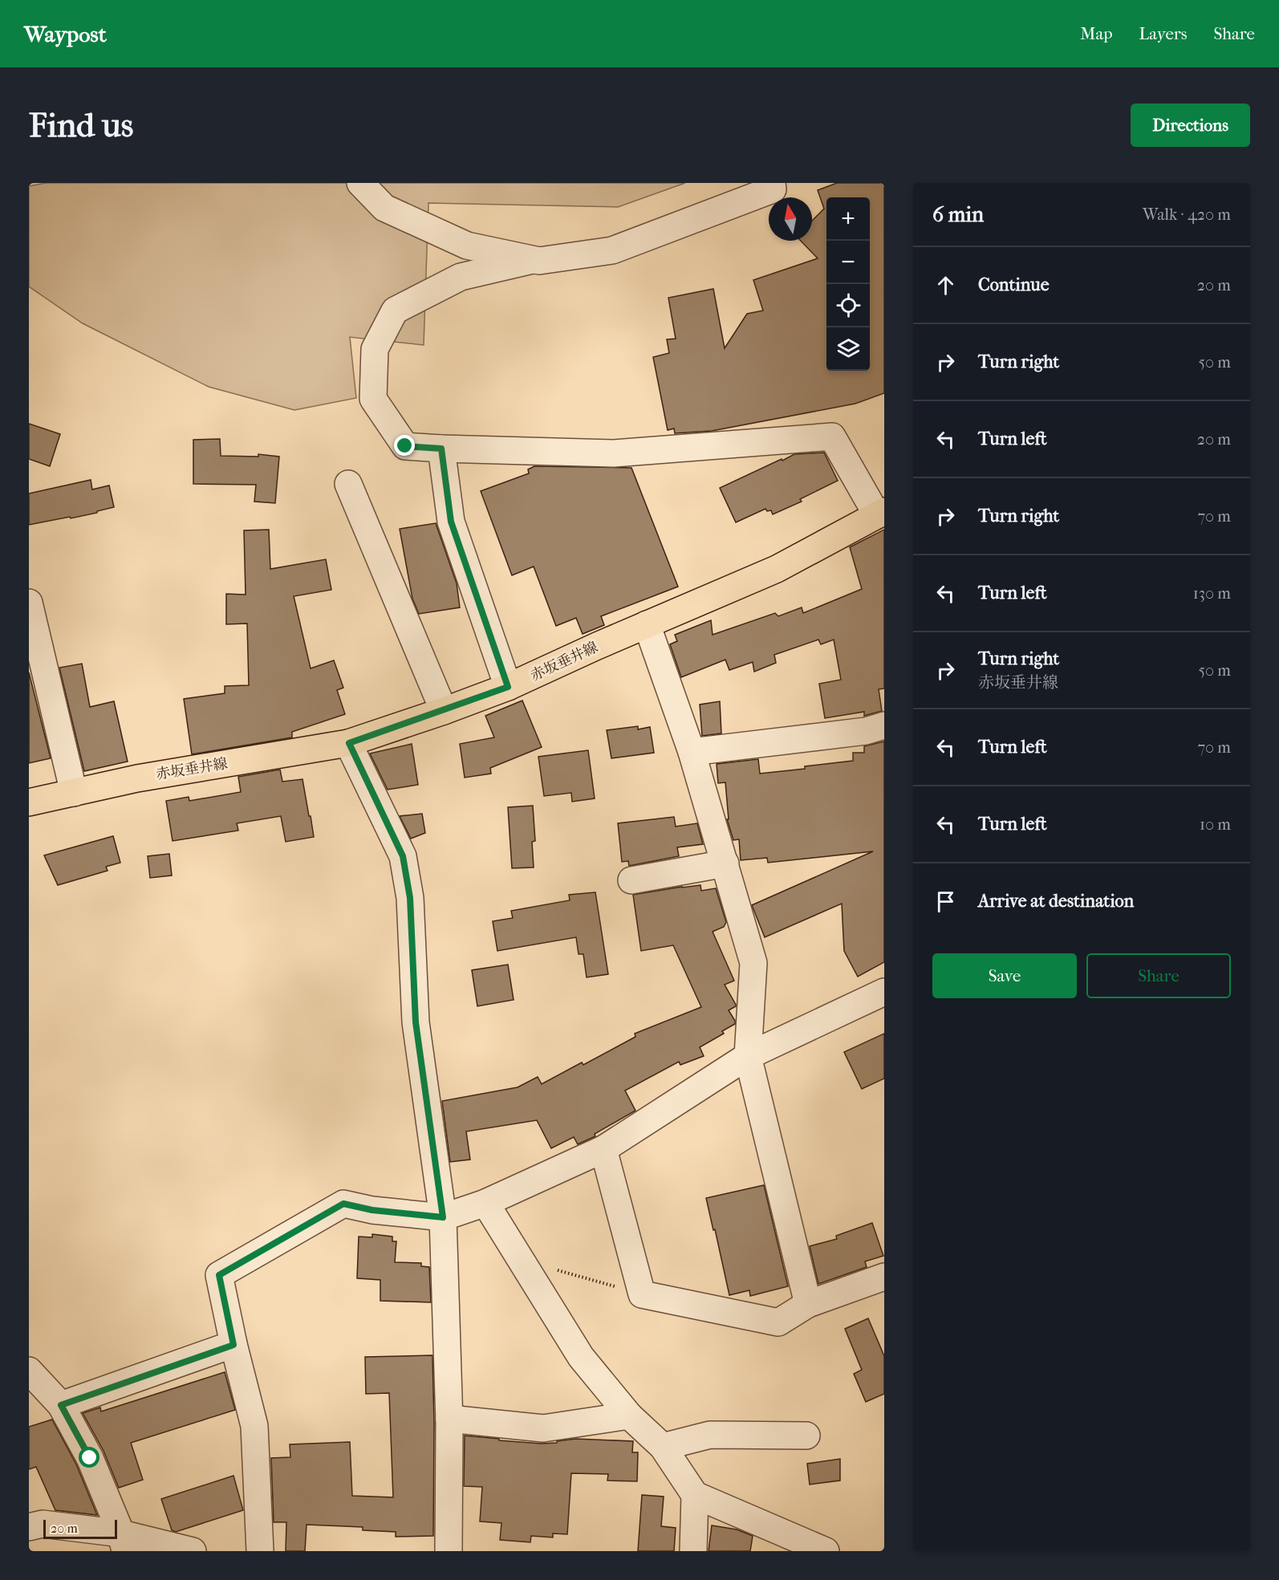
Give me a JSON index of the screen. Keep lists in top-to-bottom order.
{
  "streets": {
    "main road": ["赤坂垂井線"]
  },
  "scale_bar": "20 m",
  "north": "top",
  "page": {
    "header": "Waypost",
    "nav": ["Map", "Layers", "Share"],
    "buttons": [
      "Directions",
      ["Save", "Share"]
    ],
    "title": "Find us",
    "heading": ["6 min", "Walk · 420 m"],
    "map_buttons": ["+", "−"],
    "list": [
      ["Continue", "20 m"],
      ["Turn right", "50 m"],
      ["Turn left", "20 m"],
      ["Turn right", "70 m"],
      ["Turn left", "130 m"],
      ["Turn right", "赤坂垂井線", "50 m"],
      ["Turn left", "70 m"],
      ["Turn left", "10 m"],
      "Arrive at destination"
    ],
    "scale": "20 m"
  }
}
